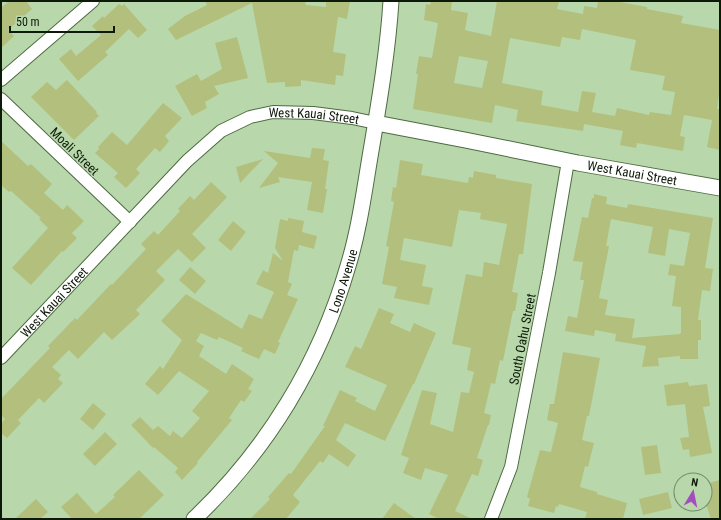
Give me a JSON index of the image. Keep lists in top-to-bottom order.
{
  "streets": {
    "street": [
      "West Kauai Street",
      "Moali Street",
      "Lono Avenue",
      "South Oahu Street"
    ]
  },
  "crossings": [
    ["West Kauai Street", "Moali Street"],
    ["West Kauai Street", "Lono Avenue"],
    ["West Kauai Street", "South Oahu Street"]
  ],
  "scale_bar": "50 m",
  "north": "top"
}
